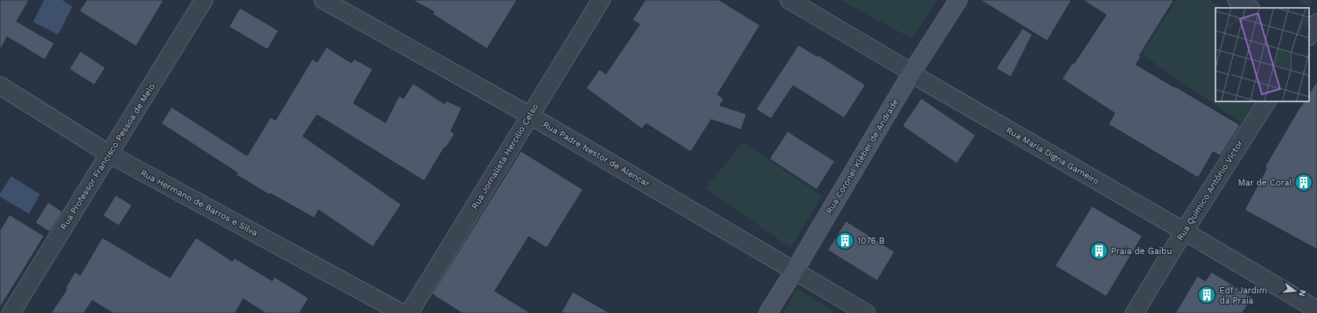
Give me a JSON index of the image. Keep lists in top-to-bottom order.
{
  "streets": {
    "main road": ["Rua Coronel Kléber de Andrade"],
    "street": [
      "Rua Padre Nestor de Alencar",
      "Rua Maria Digna Gameiro",
      "Rua Professor Francisco Pessoa de Melo",
      "Rua Jornalista Hercílio Celso",
      "Rua Químico Antônio Victor",
      "Rua Hermano de Barros e Silva"
    ]
  },
  "crossings": [
    ["Rua Padre Nestor de Alencar", "Rua Jornalista Hercílio Celso"],
    ["Rua Padre Nestor de Alencar", "Rua Coronel Kléber de Andrade"],
    ["Rua Maria Digna Gameiro", "Rua Coronel Kléber de Andrade"],
    ["Rua Maria Digna Gameiro", "Rua Químico Antônio Victor"],
    ["Rua Professor Francisco Pessoa de Melo", "Rua Hermano de Barros e Silva"]
  ],
  "places": {
    "building": [
      "Mar de Coral",
      "1076 B",
      "Praia de Gaibu",
      "Edf. Jardim da Praia"
    ]
  },
  "north": "right"
}
